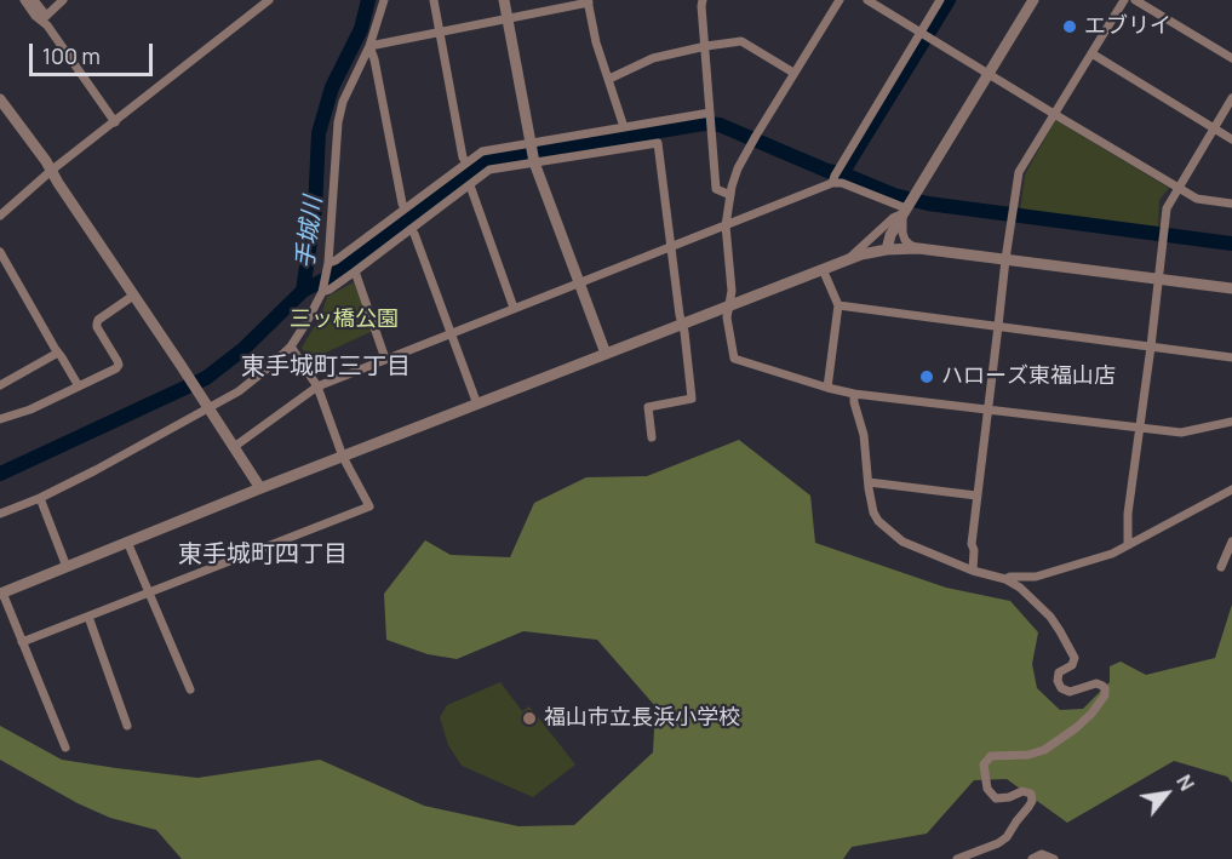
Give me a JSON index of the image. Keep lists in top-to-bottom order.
{
  "districts": ["東手城町三丁目", "東手城町四丁目"],
  "water": ["手城川"],
  "parks": ["三ッ橋公園"],
  "places": ["エブリイ", "ハローズ東福山店", "福山市立長浜小学校"],
  "scale_bar": "100 m",
  "north": "top right"
}
